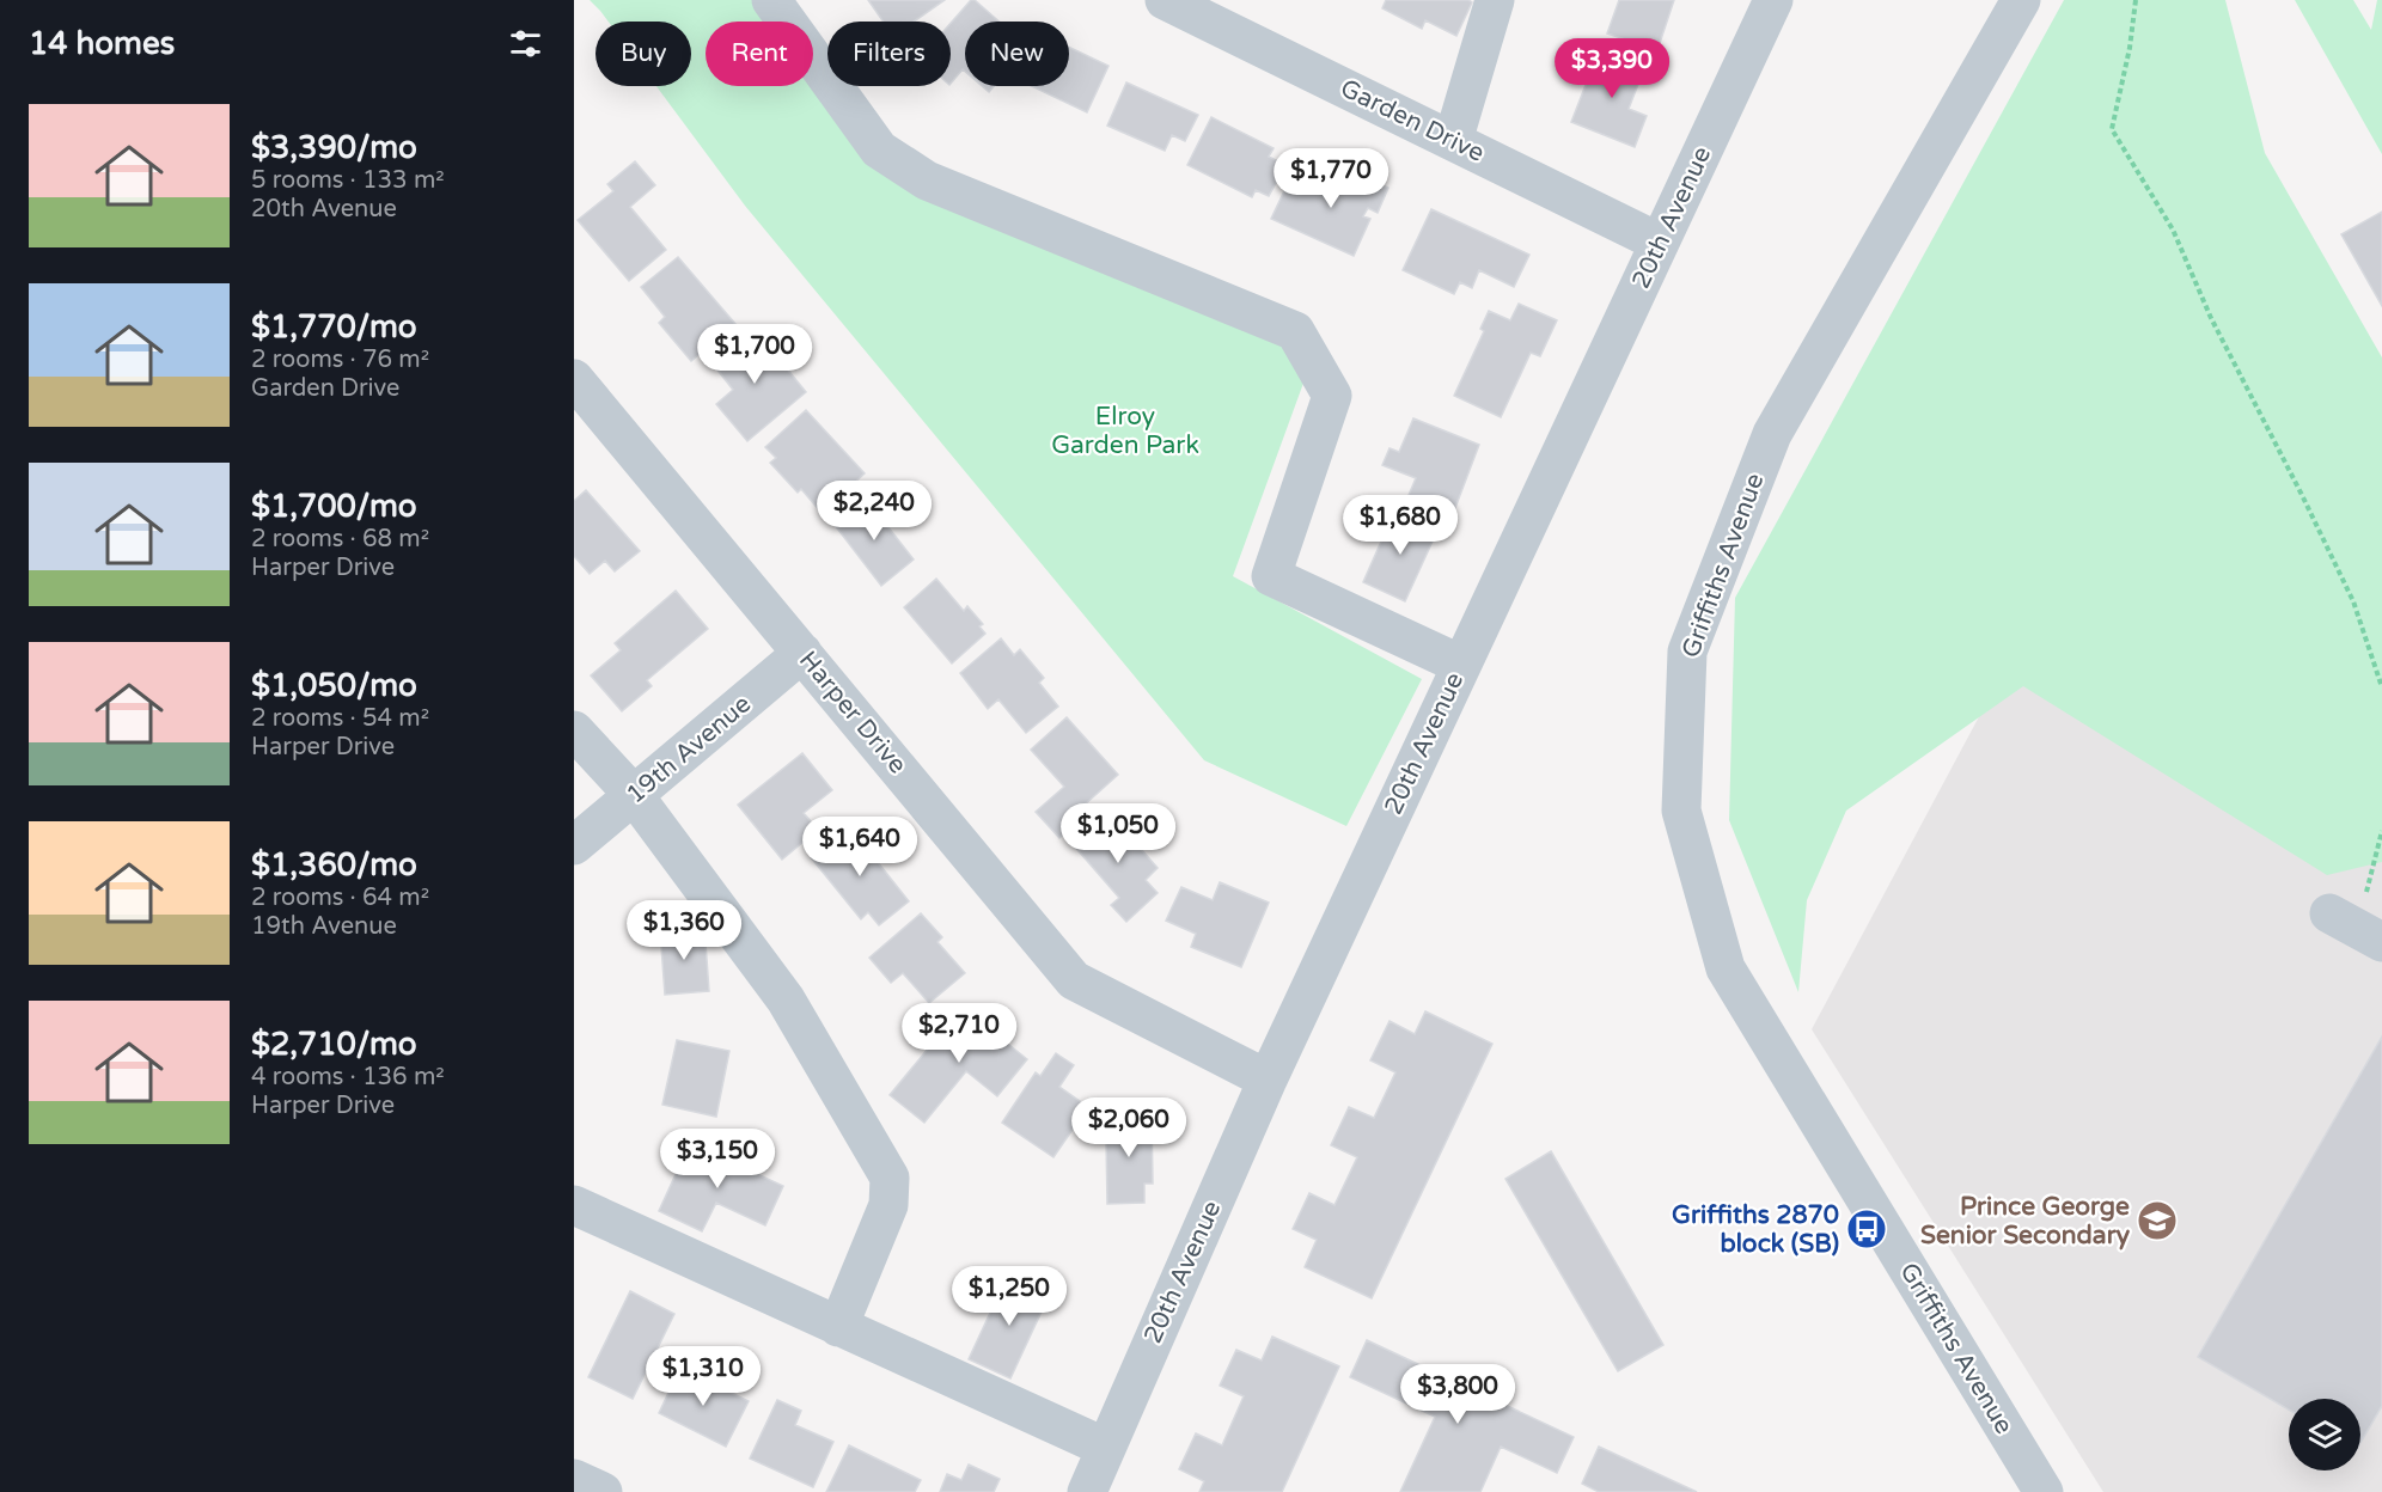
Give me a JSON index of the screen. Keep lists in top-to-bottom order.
{
  "streets": {
    "street": [
      "Garden Drive",
      "20th Avenue",
      "Griffiths Avenue",
      "Harper Drive",
      "19th Avenue"
    ]
  },
  "crossings": [
    ["Garden Drive", "20th Avenue"],
    ["20th Avenue", "Harper Drive"],
    ["Harper Drive", "19th Avenue"]
  ],
  "parks": ["Elroy Garden Park"],
  "places": {
    "school or university": ["Prince George Senior Secondary"],
    "bus stop": ["Griffiths 2870 block (SB)"]
  },
  "page": {
    "heading": "14 homes",
    "chip": [
      "Buy",
      "Rent",
      "Filters",
      "New"
    ],
    "price": [
      "$3,390",
      "$1,770",
      "$1,700",
      "$2,240",
      "$1,680",
      "$1,050",
      "$1,640",
      "$1,360",
      "$2,710",
      "$2,060",
      "$3,150",
      "$1,250",
      "$1,310",
      "$3,800"
    ],
    "list": [
      {
        "name": "$3,390/mo",
        "note": "5 rooms · 133 m² · 20th Avenue"
      },
      {
        "name": "$1,770/mo",
        "note": "2 rooms · 76 m² · Garden Drive"
      },
      {
        "name": "$1,700/mo",
        "note": "2 rooms · 68 m² · Harper Drive"
      },
      {
        "name": "$1,050/mo",
        "note": "2 rooms · 54 m² · Harper Drive"
      },
      {
        "name": "$1,360/mo",
        "note": "2 rooms · 64 m² · 19th Avenue"
      },
      {
        "name": "$2,710/mo",
        "note": "4 rooms · 136 m² · Harper Drive"
      }
    ]
  }
}
